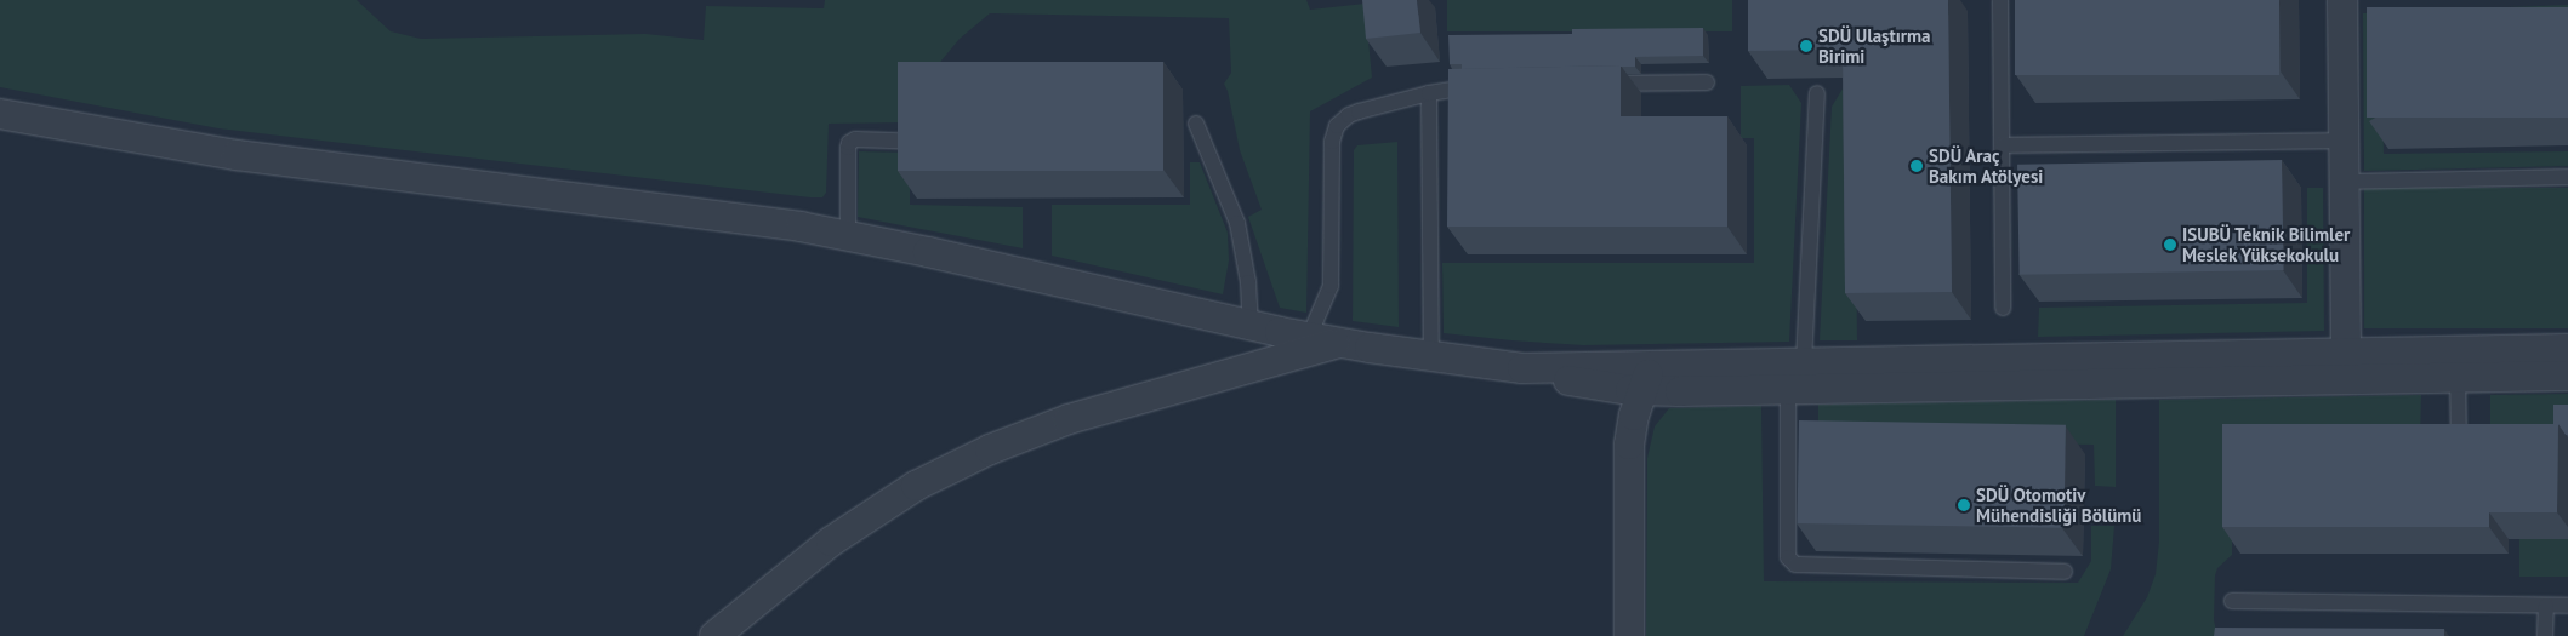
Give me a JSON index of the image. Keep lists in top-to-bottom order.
{
  "places": [
    "SDÜ Ulaştırma Birimi",
    "SDÜ Araç Bakım Atölyesi",
    "ISUBÜ Teknik Bilimler Meslek Yüksekokulu",
    "SDÜ Otomotiv Mühendisliği Bölümü"
  ]
}
